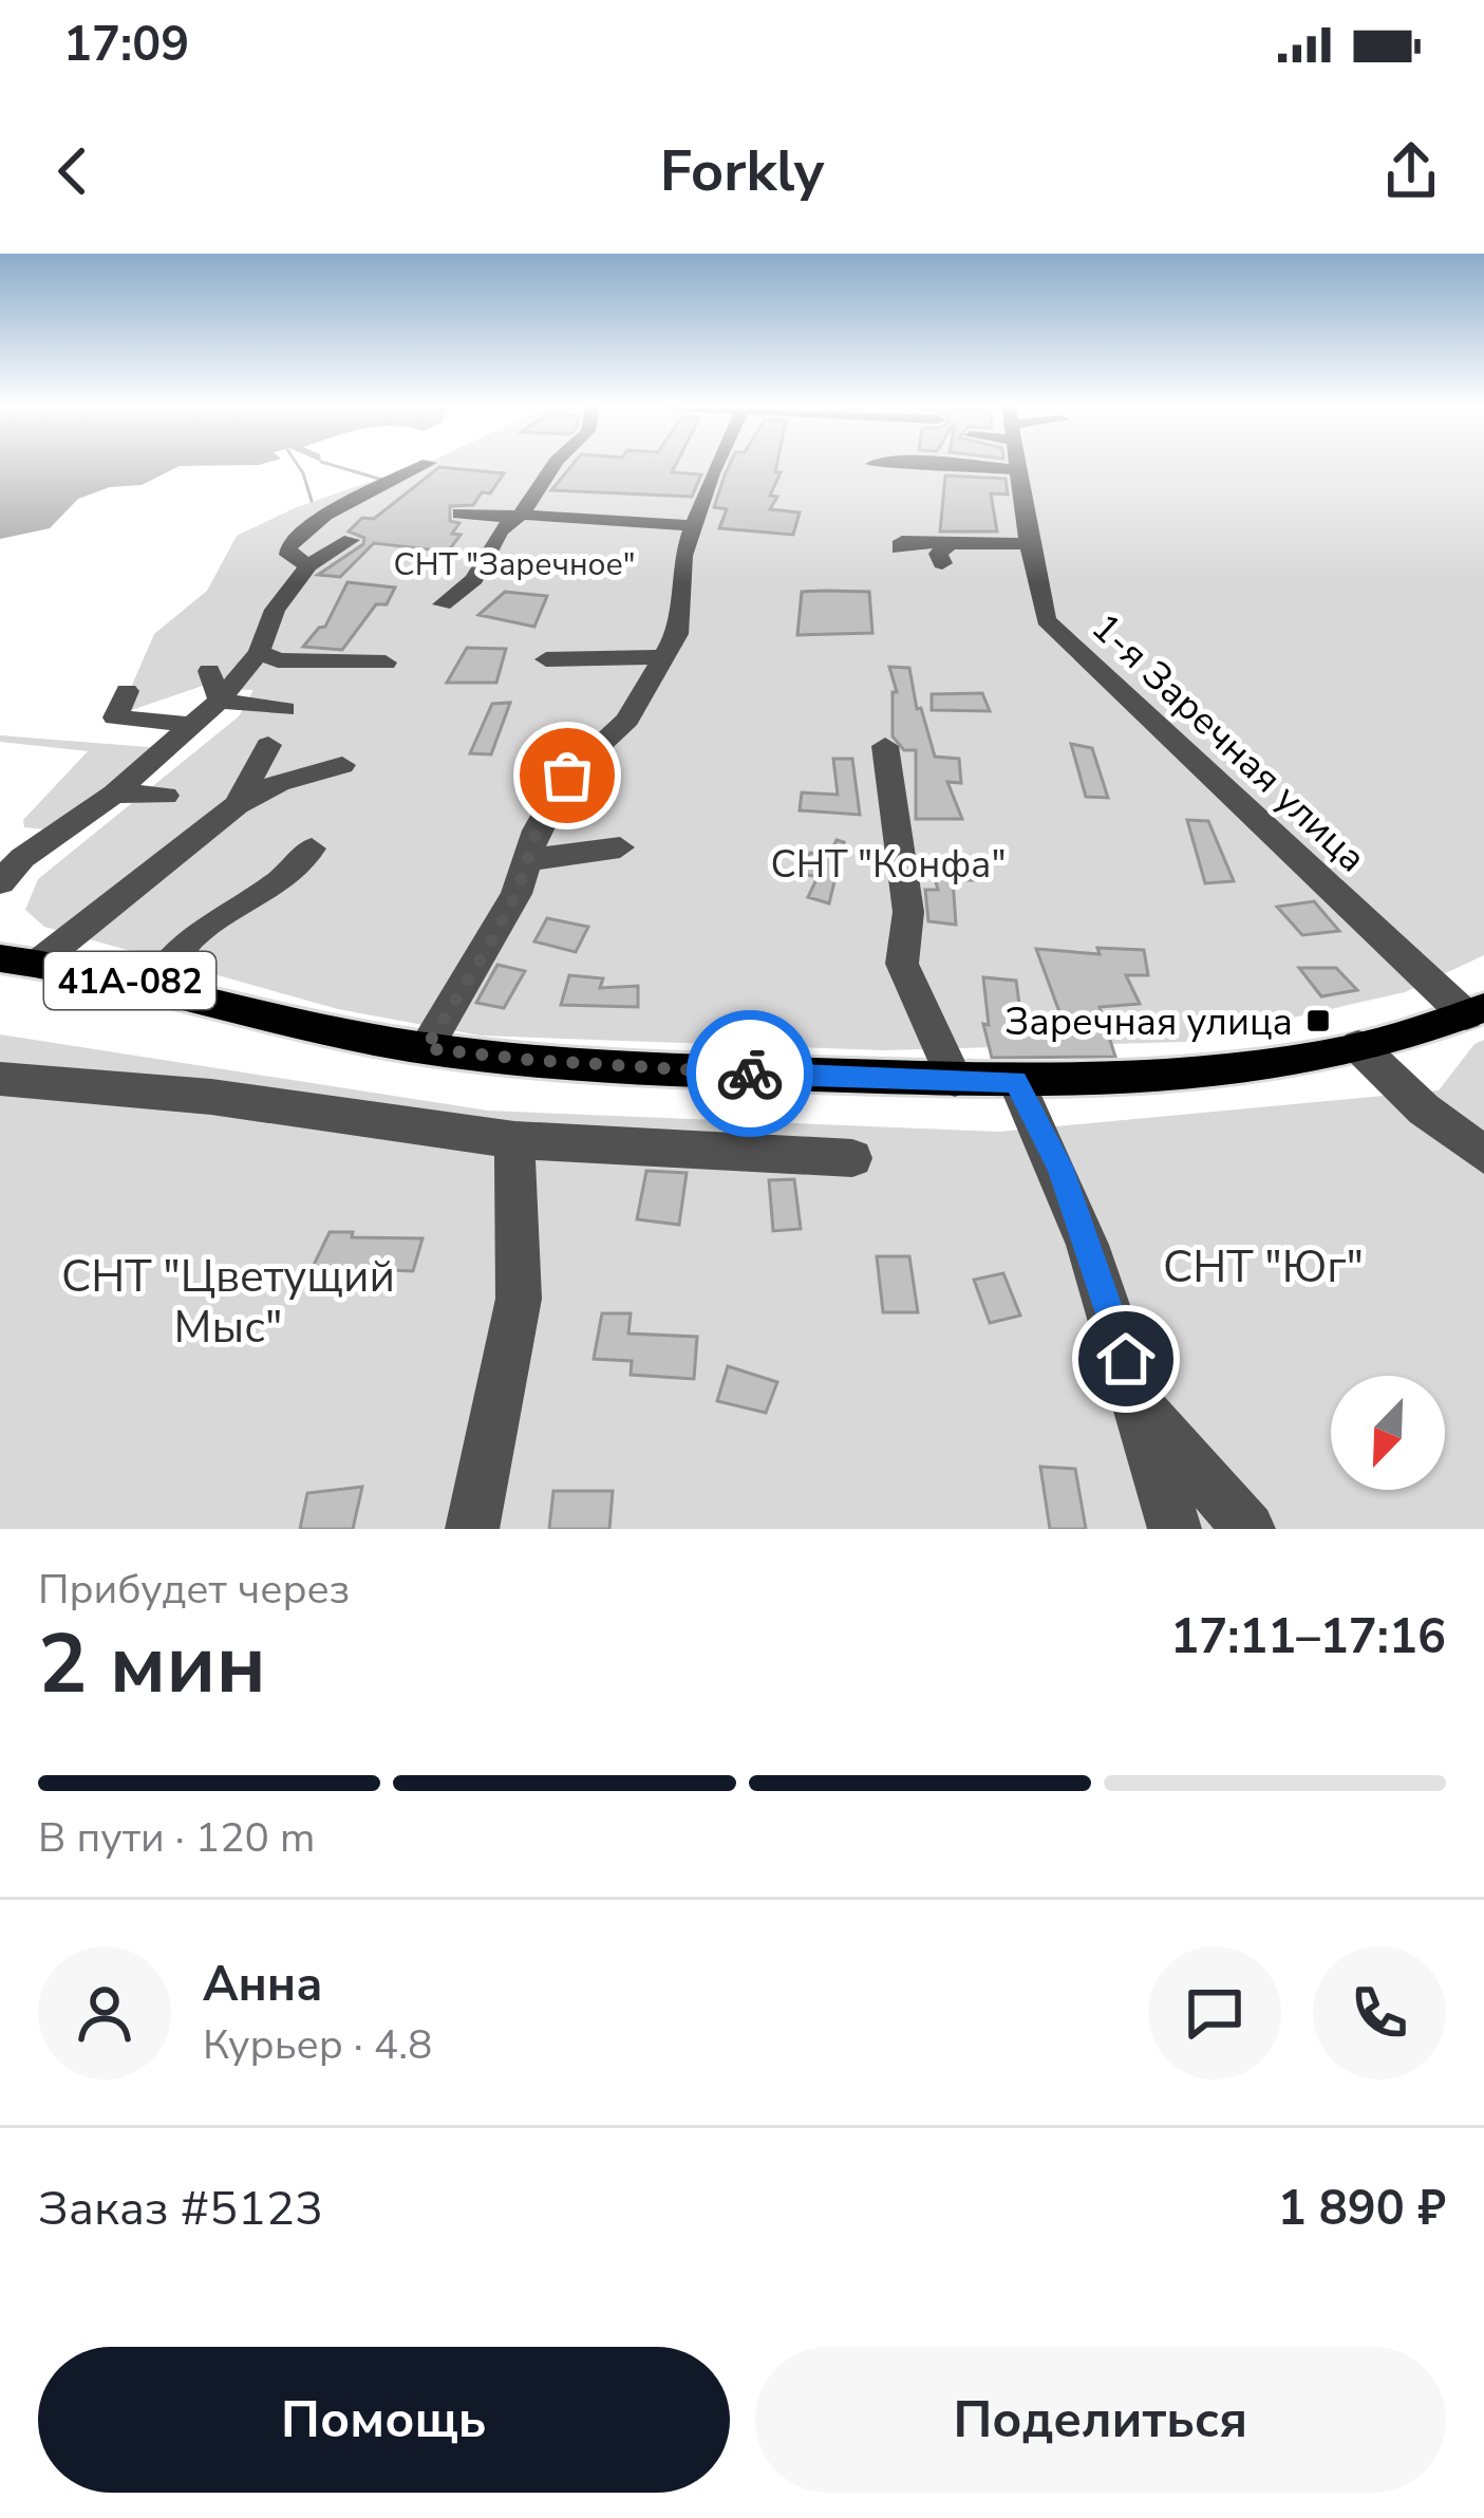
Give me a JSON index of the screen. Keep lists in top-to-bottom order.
{
  "streets": {
    "main road": ["41А-082"],
    "street": ["1-я Заречная улица"]
  },
  "crossings": [
    ["1-я Заречная улица", "41А-082"]
  ],
  "parks": [
    "СНТ \"Заречное\"",
    "СНТ \"Конфа\"",
    "СНТ \"Юг\"",
    "СНТ \"Цветущий Мыс\""
  ],
  "places": {
    "transit": ["Заречная улица"]
  },
  "north": "bottom left",
  "page": {
    "status": "17:09",
    "header": "Forkly",
    "heading": ["2 мин", "Прибудет через", "17:11–17:16"],
    "panel": [
      "Анна",
      "Курьер · 4.8",
      "Заказ #5123",
      "1 890 ₽"
    ],
    "bar": "В пути · 120 m",
    "buttons": ["Помощь", "Поделиться"]
  }
}
